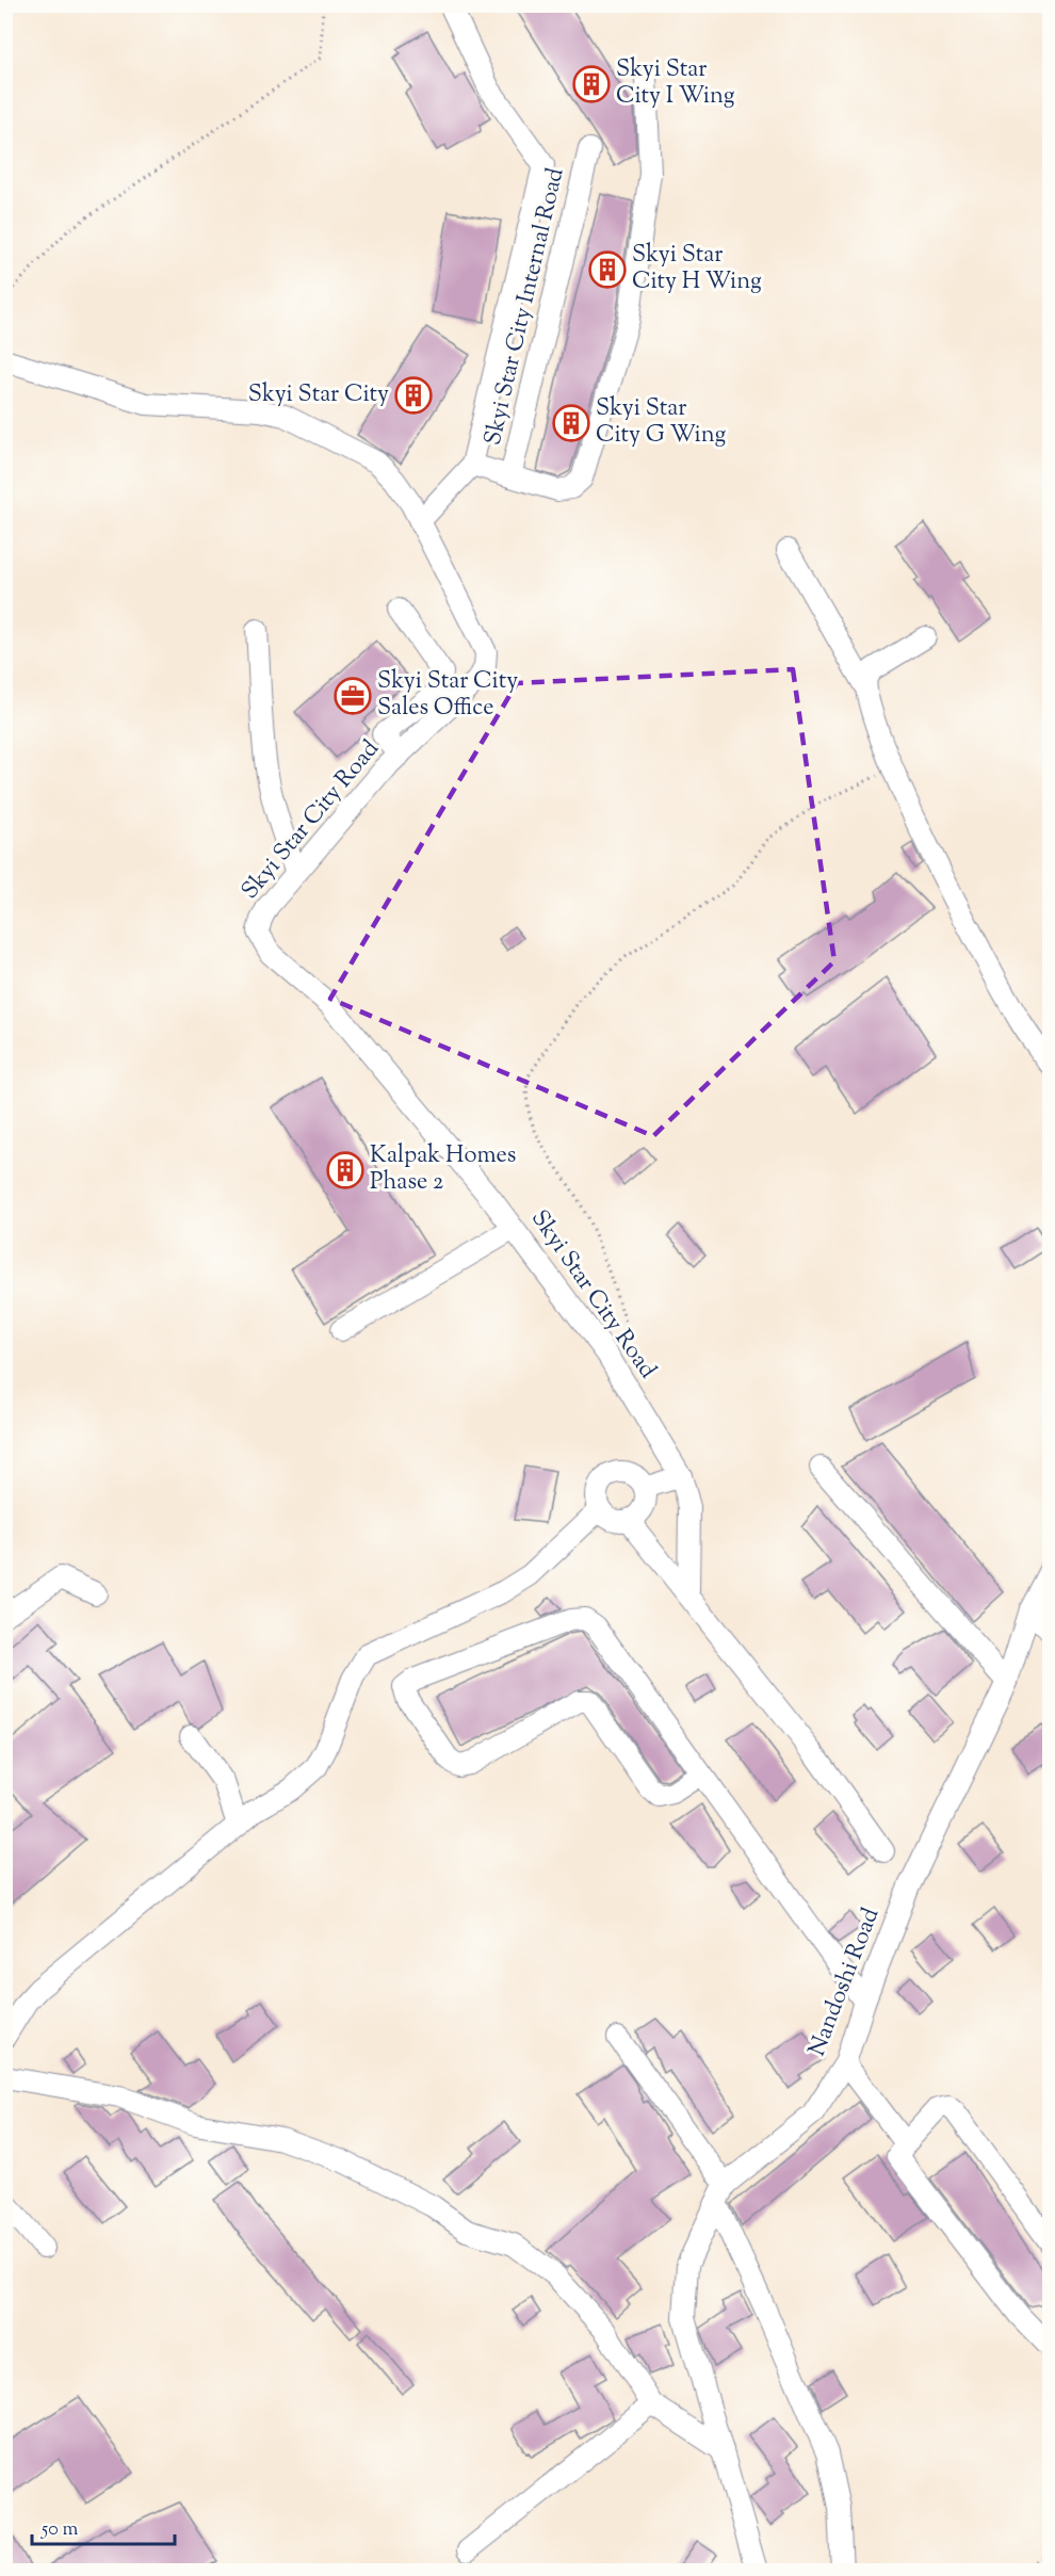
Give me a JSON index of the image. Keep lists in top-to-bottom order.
{
  "streets": {
    "street": ["Skyi Star City Internal Road", "Skyi Star City Road", "Nandoshi Road"]
  },
  "crossings": [
    ["Skyi Star City Internal Road", "Skyi Star City Road"]
  ],
  "places": {
    "building": [
      "Skyi Star City I Wing",
      "Skyi Star City H Wing",
      "Skyi Star City",
      "Skyi Star City G Wing",
      "Kalpak Homes Phase 2"
    ],
    "office": ["Skyi Star City Sales Office"]
  },
  "scale_bar": "50 m"
}
